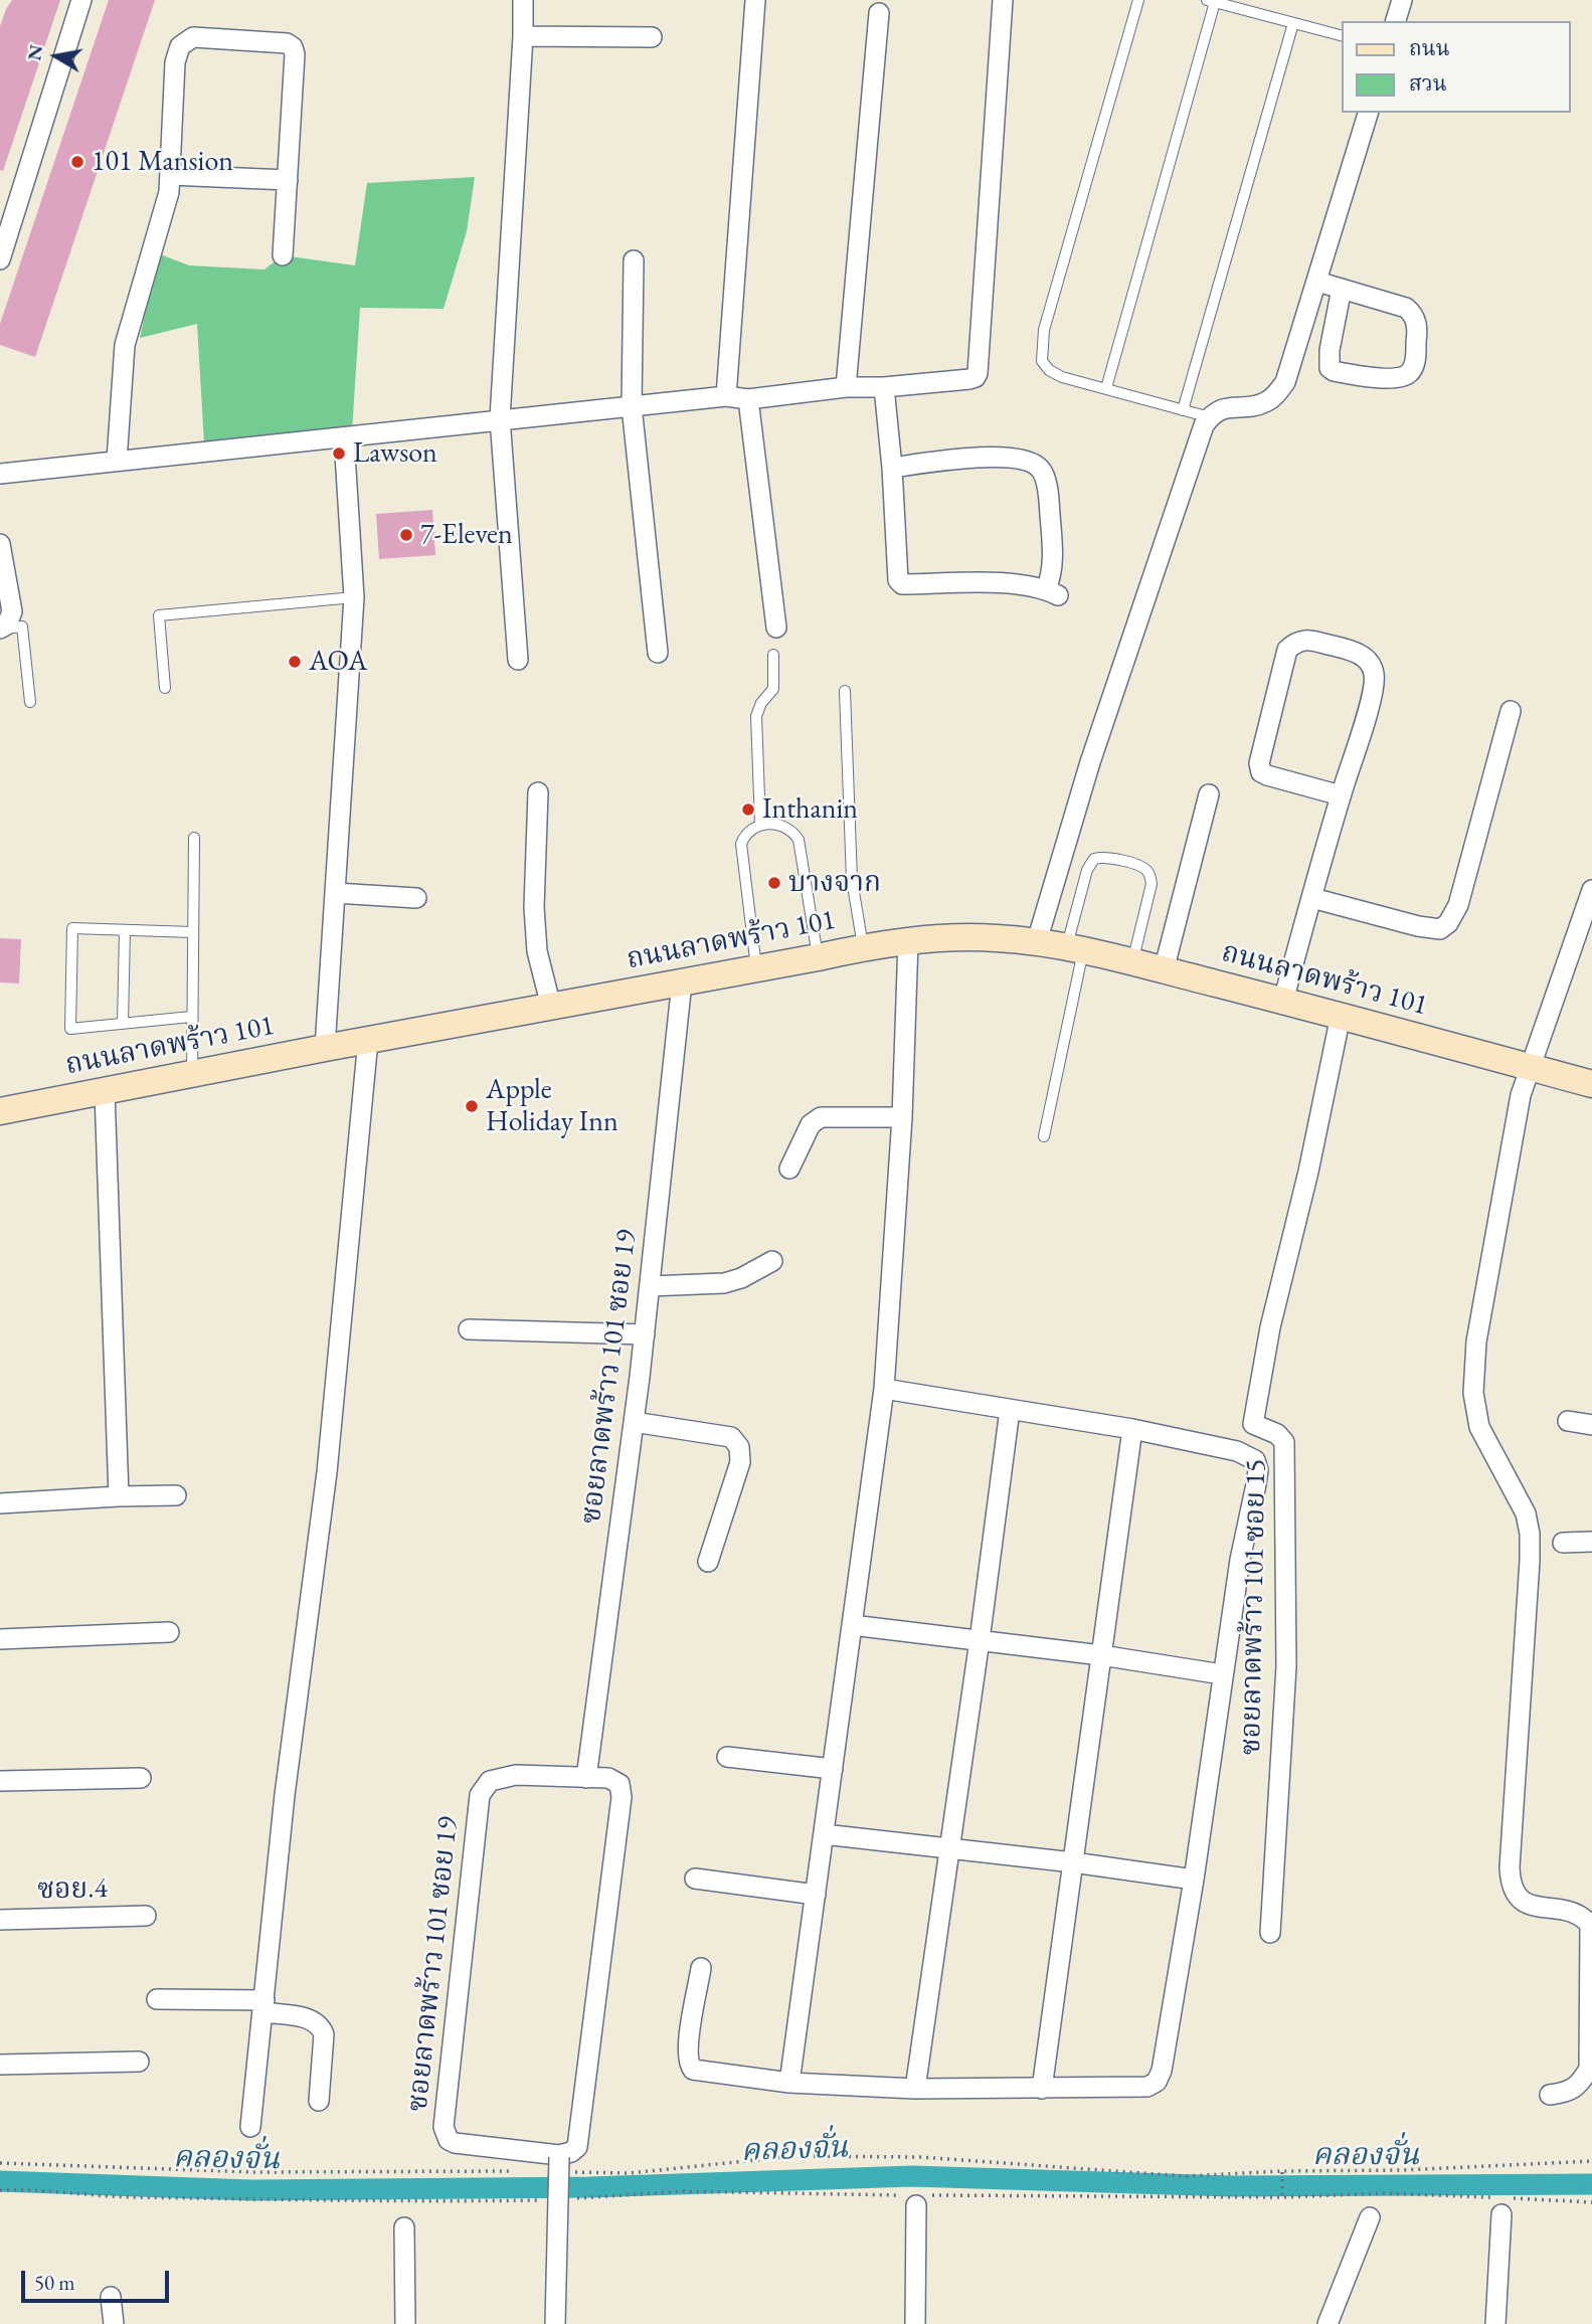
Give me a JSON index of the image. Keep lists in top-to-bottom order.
{
  "streets": {
    "street": [
      "ถนนลาดพร้าว 101",
      "ซอยลาดพร้าว 101 ซอย 19",
      "ซอยลาดพร้าว 101 ซอย 15",
      "ซอย.4"
    ]
  },
  "crossings": [
    ["ถนนลาดพร้าว 101", "ซอยลาดพร้าว 101 ซอย 19"],
    ["ถนนลาดพร้าว 101", "ซอยลาดพร้าว 101 ซอย 15"]
  ],
  "water": ["คลองจั่น"],
  "places": [
    "101 Mansion",
    "Lawson",
    "7-Eleven",
    "AOA",
    "Inthanin",
    "บางจาก",
    "Apple Holiday Inn"
  ],
  "legend": ["ถนน", "สวน"],
  "scale_bar": "50 m",
  "north": "left"
}
